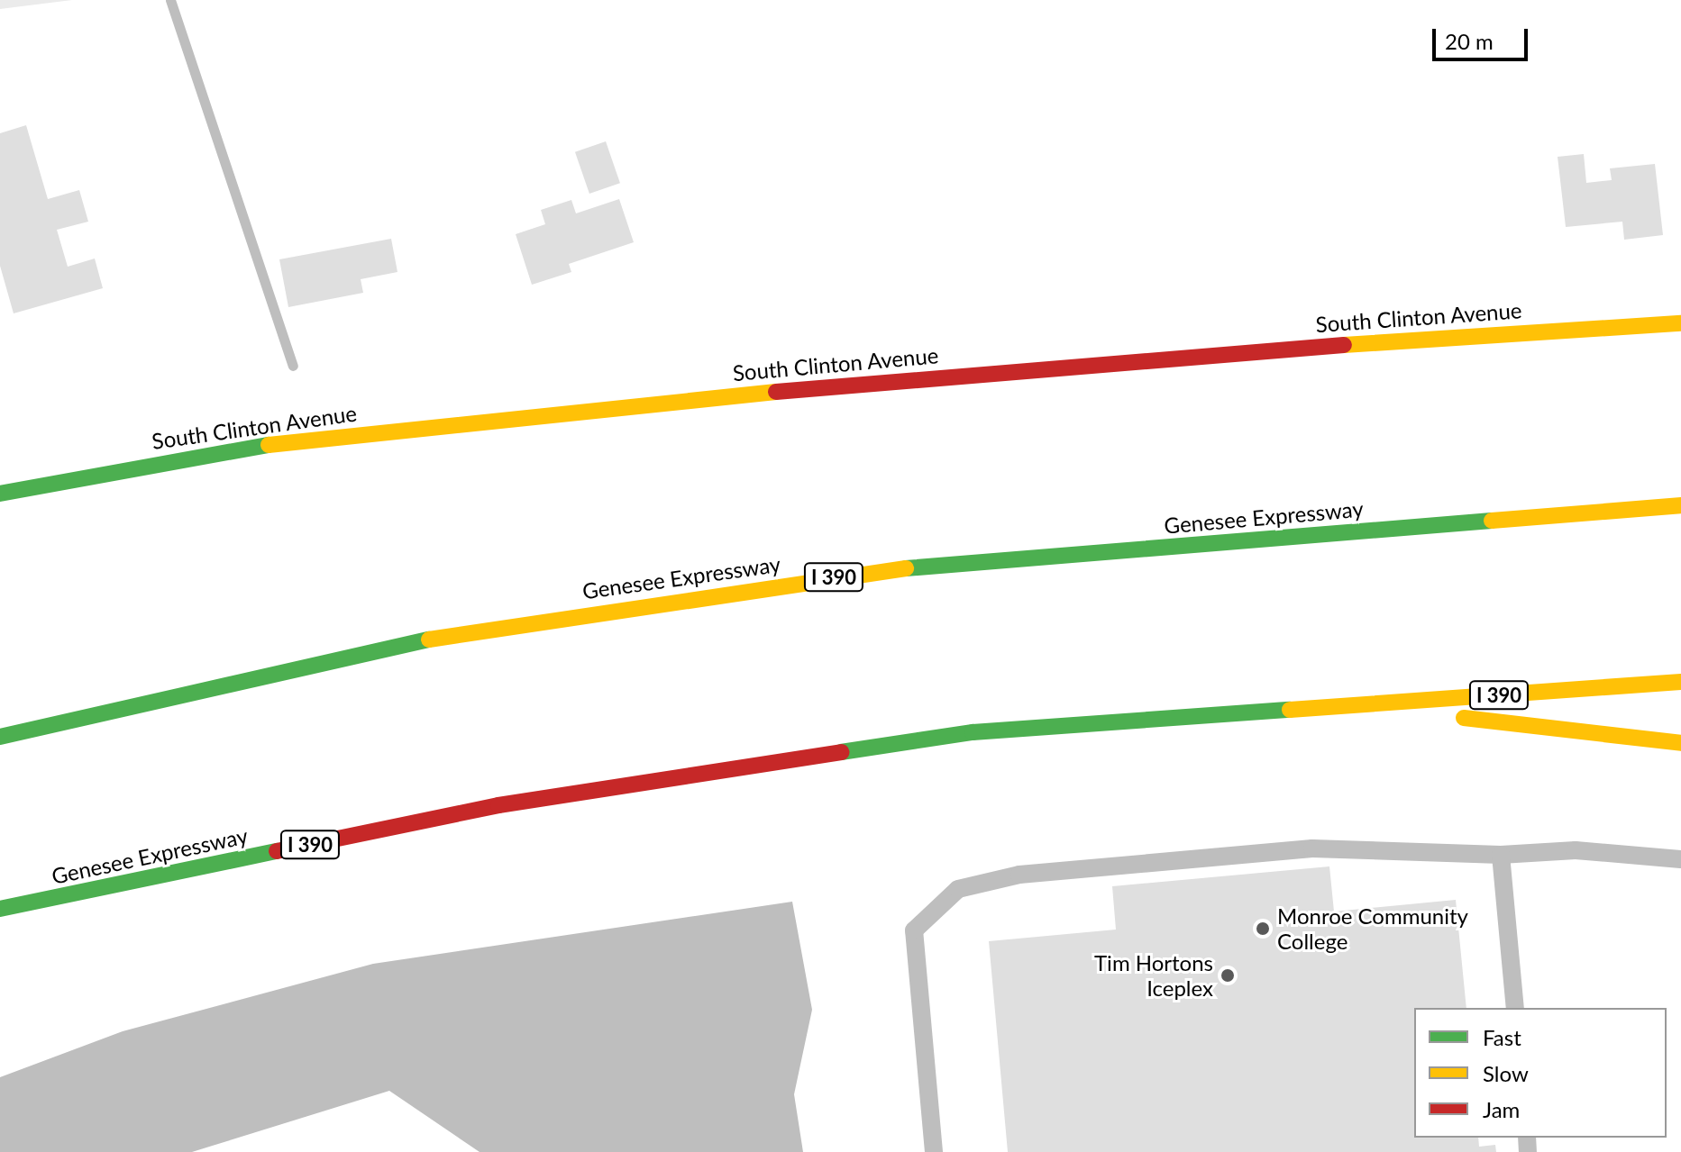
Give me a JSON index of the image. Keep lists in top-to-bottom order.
{
  "streets": {
    "main road": ["South Clinton Avenue", "Genesee Expressway", "I 390"]
  },
  "places": ["Monroe Community College", "Tim Hortons Iceplex"],
  "legend": ["Fast", "Slow", "Jam"],
  "scale_bar": "20 m"
}
